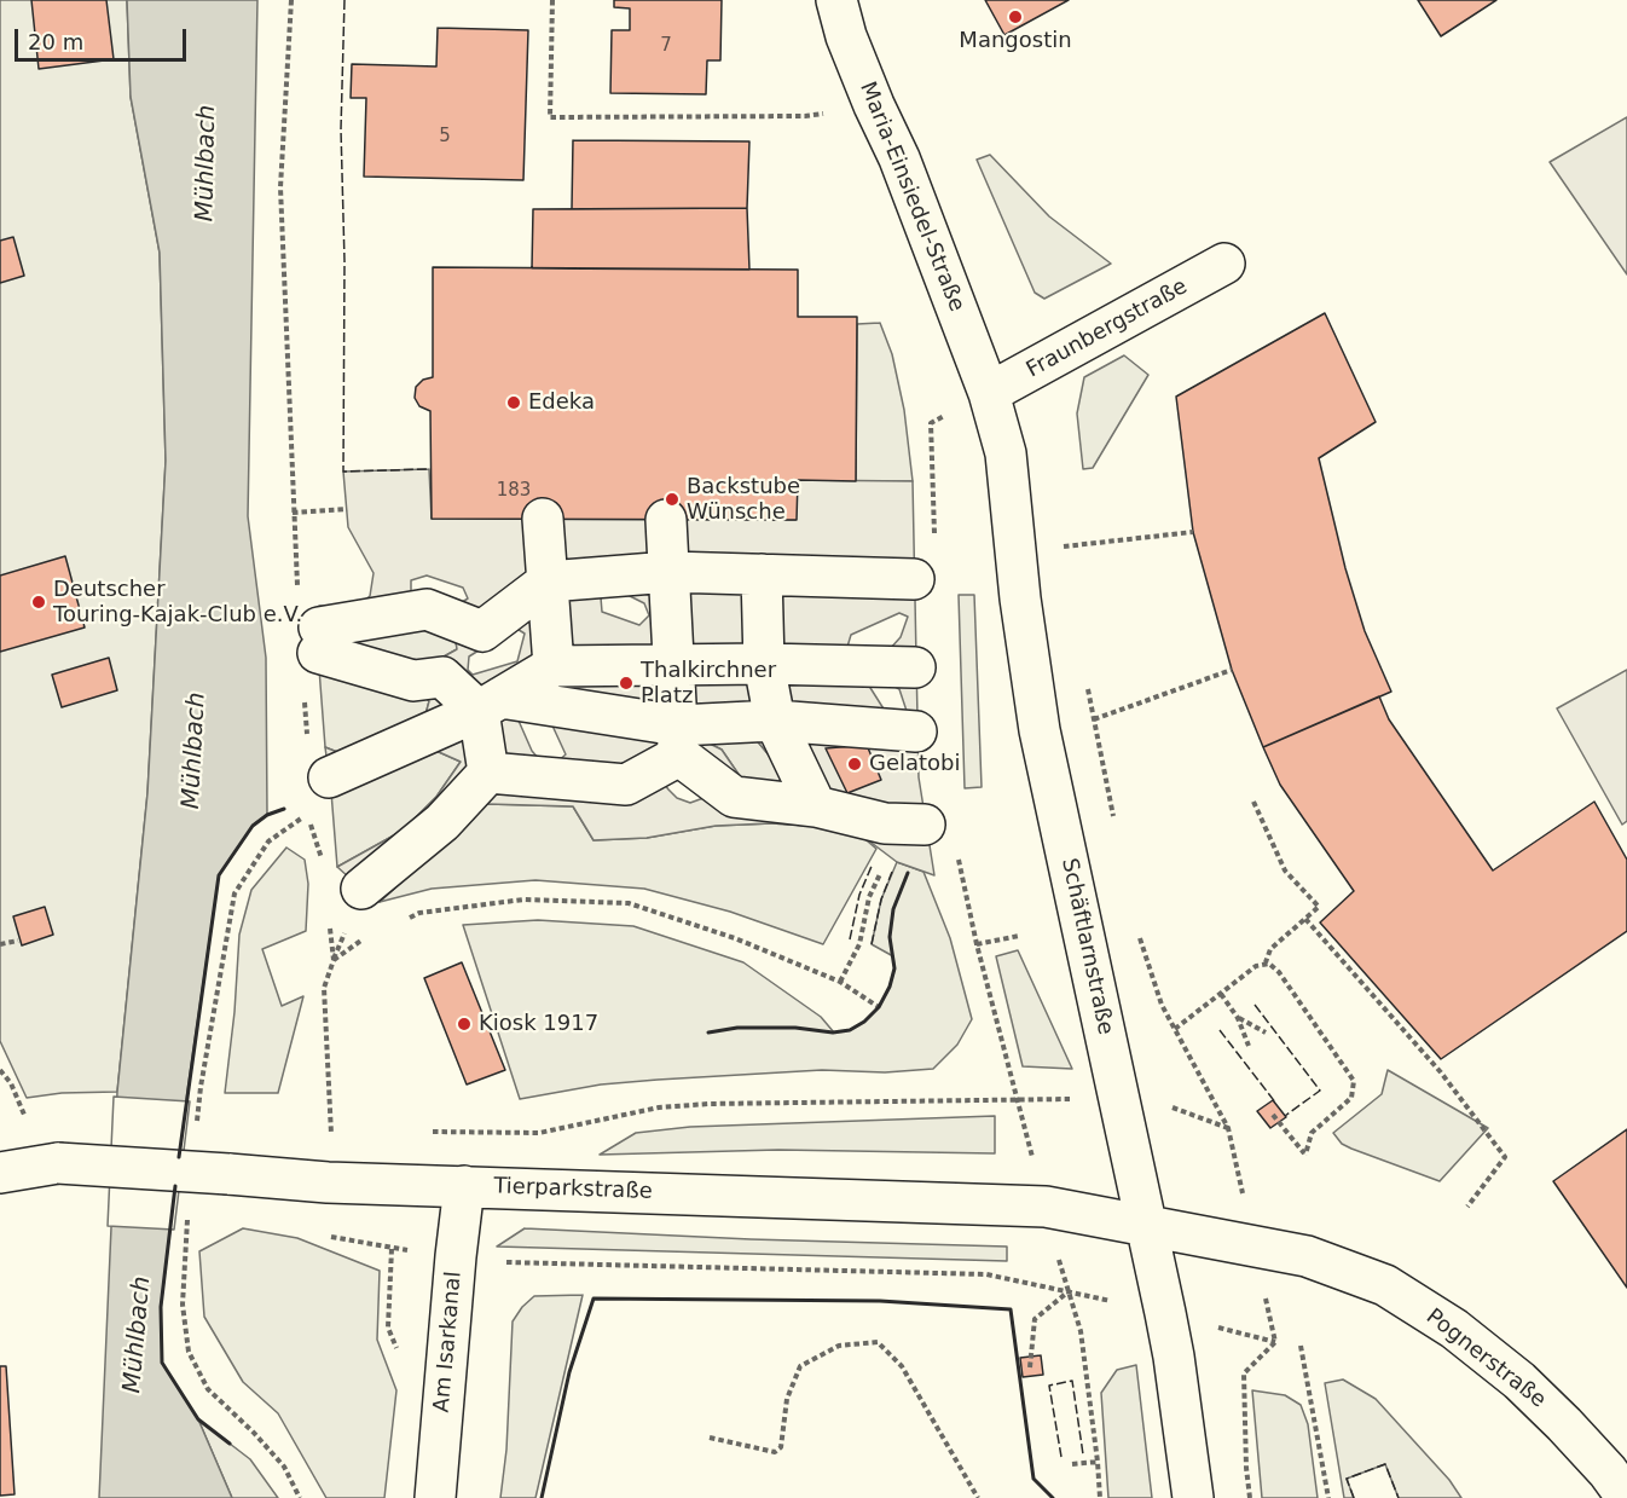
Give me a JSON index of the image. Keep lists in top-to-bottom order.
{
  "streets": {
    "street": [
      "Maria-Einsiedel-Straße",
      "Fraunbergstraße",
      "Schäftlarnstraße",
      "Tierparkstraße",
      "Am Isarkanal",
      "Pognerstraße"
    ]
  },
  "crossings": [
    ["Maria-Einsiedel-Straße", "Fraunbergstraße"],
    ["Maria-Einsiedel-Straße", "Schäftlarnstraße"],
    ["Fraunbergstraße", "Schäftlarnstraße"],
    ["Schäftlarnstraße", "Tierparkstraße"],
    ["Schäftlarnstraße", "Pognerstraße"],
    ["Tierparkstraße", "Am Isarkanal"],
    ["Tierparkstraße", "Pognerstraße"]
  ],
  "water": ["Mühlbach"],
  "places": [
    "Mangostin",
    "Edeka",
    "Backstube Wünsche",
    "Deutscher Touring-Kajak-Club e.V.",
    "Thalkirchner Platz",
    "Gelatobi",
    "Kiosk 1917"
  ],
  "house_numbers": ["7", "5", "183"],
  "scale_bar": "20 m"
}
